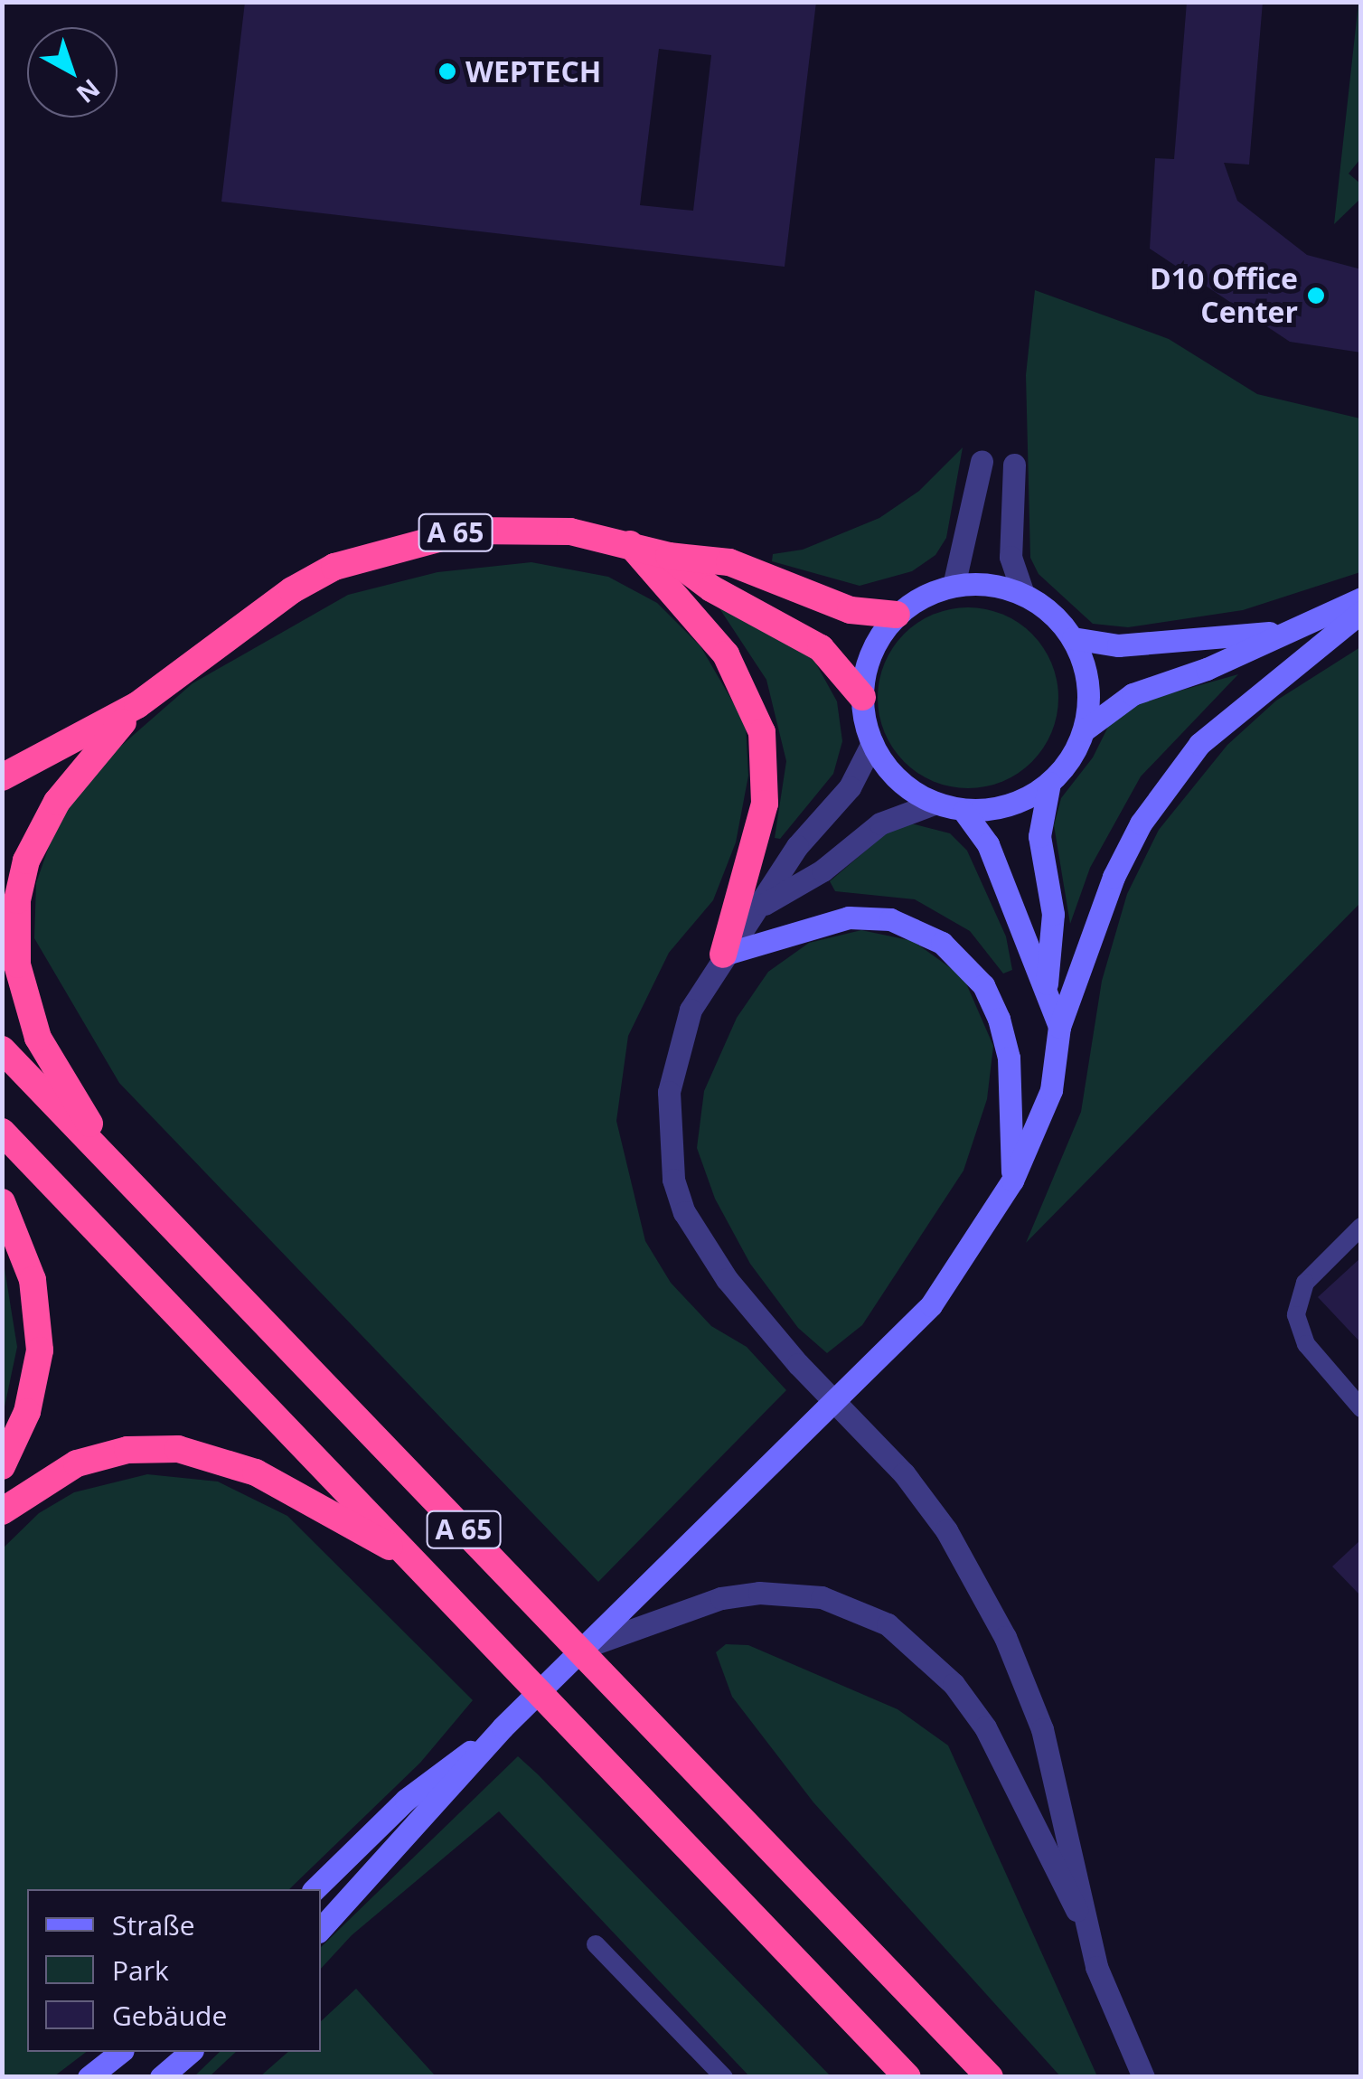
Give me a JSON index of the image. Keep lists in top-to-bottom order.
{
  "streets": {
    "highway": ["A 65"]
  },
  "places": ["WEPTECH", "D10 Office Center"],
  "legend": ["Straße", "Park", "Gebäude"],
  "north": "bottom right"
}
